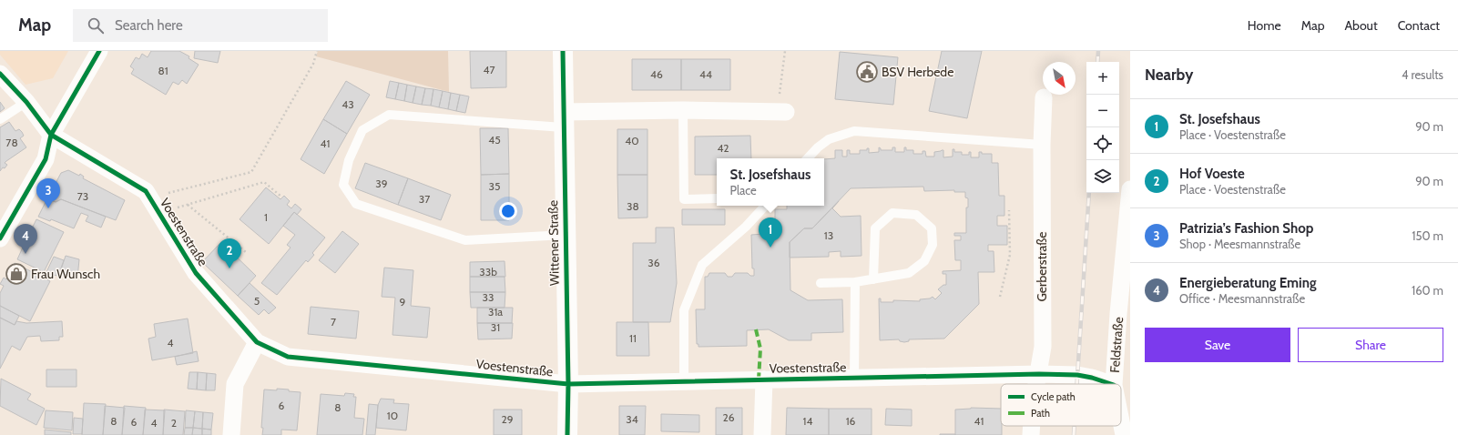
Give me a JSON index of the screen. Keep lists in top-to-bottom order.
{
  "streets": {
    "main road": ["Wittener Straße"],
    "street": ["Voestenstraße", "Gerberstraße", "Feldstraße"]
  },
  "crossings": [
    ["Voestenstraße", "Wittener Straße"],
    ["Voestenstraße", "Gerberstraße"]
  ],
  "places": {
    "public building": ["BSV Herbede"],
    "shop": ["Frau Wunsch"]
  },
  "house_numbers": [
    "47",
    "81",
    "46",
    "44",
    "43",
    "45",
    "40",
    "78",
    "41",
    "42",
    "39",
    "35",
    "73",
    "37",
    "38",
    "1",
    "13",
    "36",
    "33b",
    "33",
    "5",
    "9",
    "31a",
    "7",
    "31",
    "11",
    "4",
    "6",
    "8",
    "10",
    "26",
    "29",
    "34",
    "8",
    "14",
    "16",
    "41",
    "6",
    "4",
    "2"
  ],
  "legend": ["Cycle path", "Path"],
  "north": "bottom right",
  "page": {
    "header": "Map",
    "search": "Search here",
    "nav": [
      "Home",
      "Map",
      "About",
      "Contact"
    ],
    "heading": ["Nearby", "4 results"],
    "map_buttons": ["+", "−"],
    "list": [
      {
        "mark": "1",
        "name": "St. Josefshaus",
        "note": "Place · Voestenstraße",
        "value": "90 m"
      },
      {
        "mark": "2",
        "name": "Hof Voeste",
        "note": "Place · Voestenstraße",
        "value": "90 m"
      },
      {
        "mark": "3",
        "name": "Patrizia’s Fashion Shop",
        "note": "Shop · Meesmannstraße",
        "value": "150 m"
      },
      {
        "mark": "4",
        "name": "Energieberatung Eming",
        "note": "Office · Meesmannstraße",
        "value": "160 m"
      }
    ],
    "popup": ["St. Josefshaus", "Place"],
    "pins": [
      "3",
      "1",
      "4",
      "2"
    ],
    "buttons": ["Save", "Share"]
  }
}
